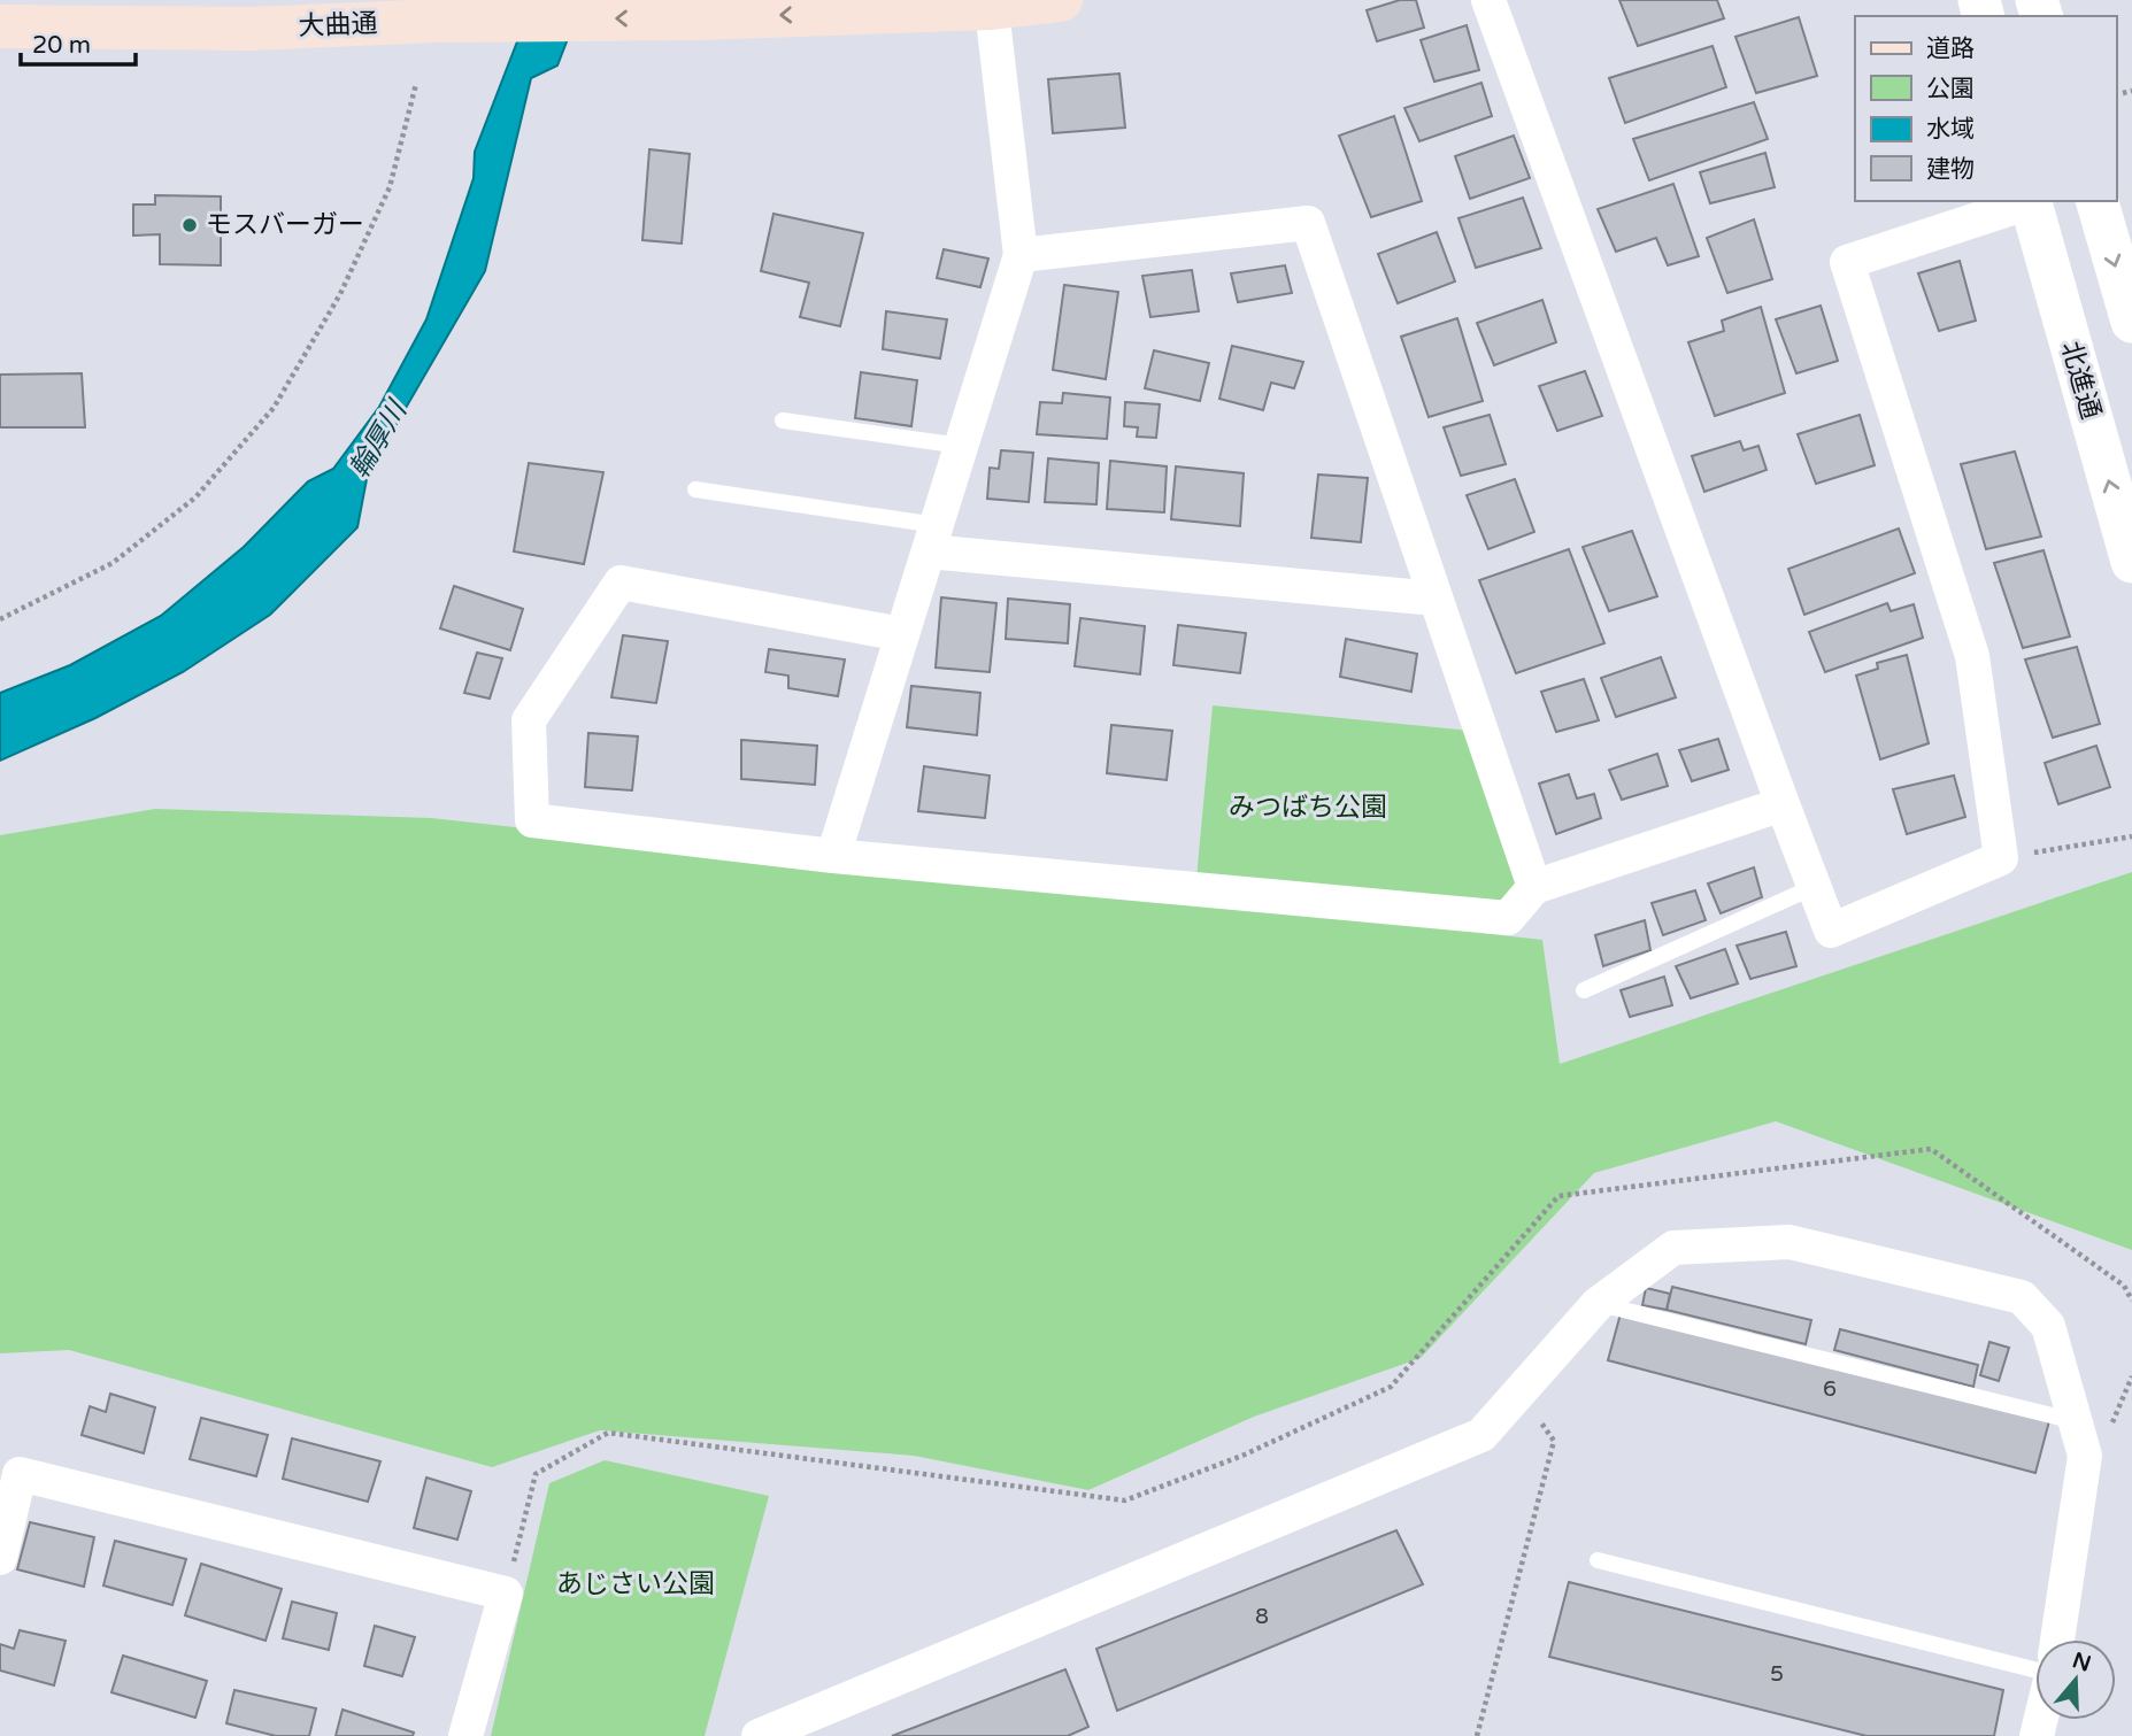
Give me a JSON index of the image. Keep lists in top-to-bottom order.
{
  "streets": {
    "main road": ["大曲通"],
    "street": ["北進通"]
  },
  "one_way": ["大曲通"],
  "water": ["輪厚川"],
  "parks": ["みつばち公園", "あじさい公園"],
  "places": ["モスバーガー"],
  "house_numbers": ["6", "8", "5"],
  "legend": [
    "道路",
    "公園",
    "水域",
    "建物"
  ],
  "scale_bar": "20 m",
  "north": "top"
}
